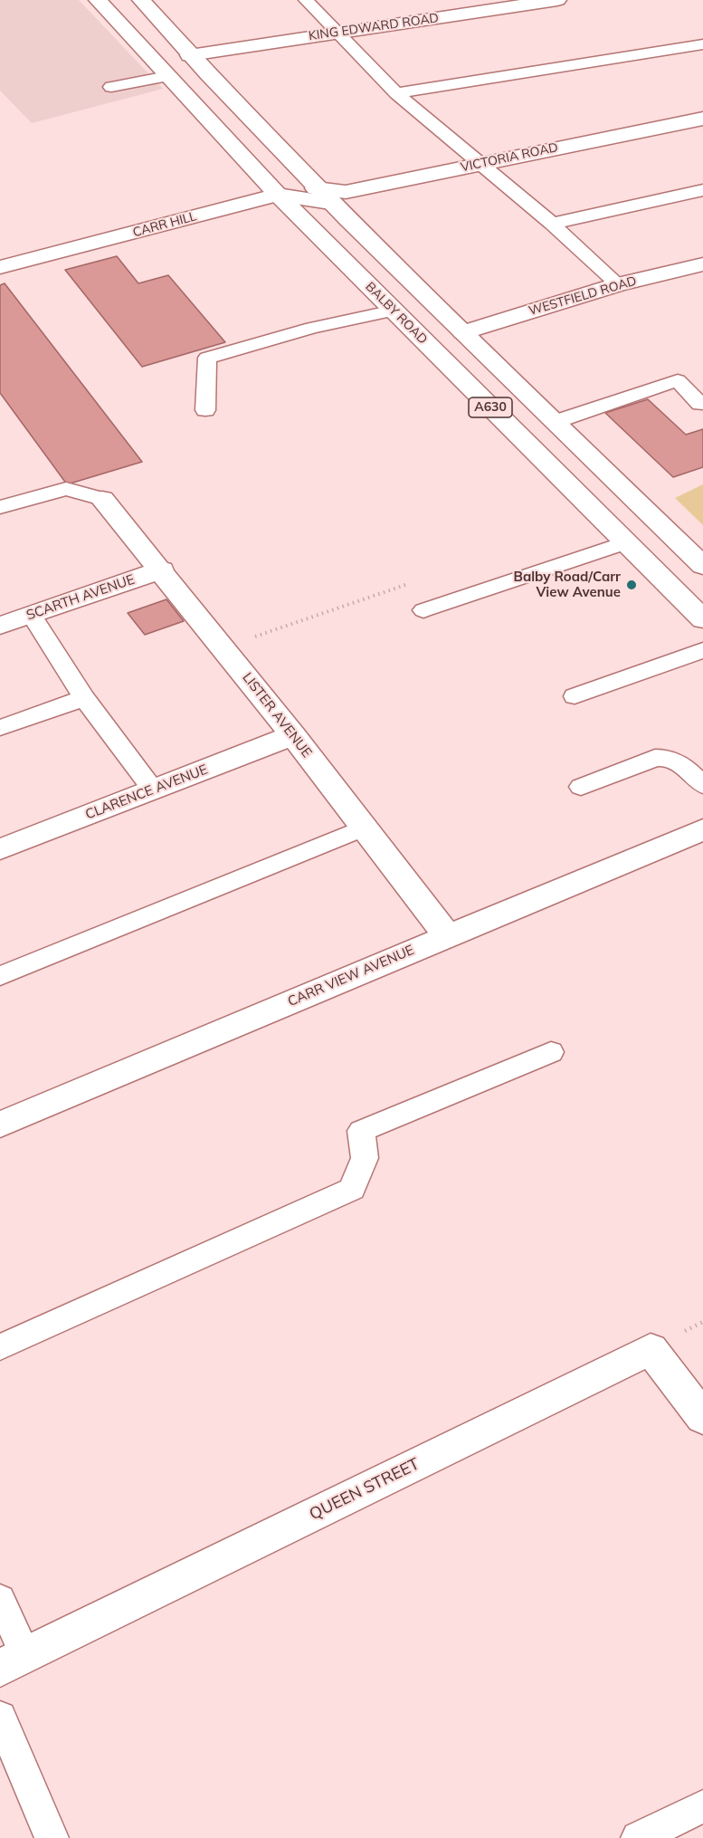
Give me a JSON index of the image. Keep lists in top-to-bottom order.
{
  "streets": {
    "street": [
      "KING EDWARD ROAD",
      "VICTORIA ROAD",
      "CARR HILL",
      "WESTFIELD ROAD",
      "BALBY ROAD",
      "A630",
      "SCARTH AVENUE",
      "LISTER AVENUE",
      "CLARENCE AVENUE",
      "CARR VIEW AVENUE",
      "QUEEN STREET"
    ]
  },
  "crossings": [
    ["KING EDWARD ROAD", "A630"],
    ["VICTORIA ROAD", "CARR HILL"],
    ["VICTORIA ROAD", "A630"],
    ["CARR HILL", "BALBY ROAD"],
    ["CARR HILL", "A630"],
    ["WESTFIELD ROAD", "A630"],
    ["SCARTH AVENUE", "LISTER AVENUE"],
    ["LISTER AVENUE", "CLARENCE AVENUE"],
    ["LISTER AVENUE", "CARR VIEW AVENUE"]
  ],
  "places": ["Balby Road/Carr View Avenue"]
}
